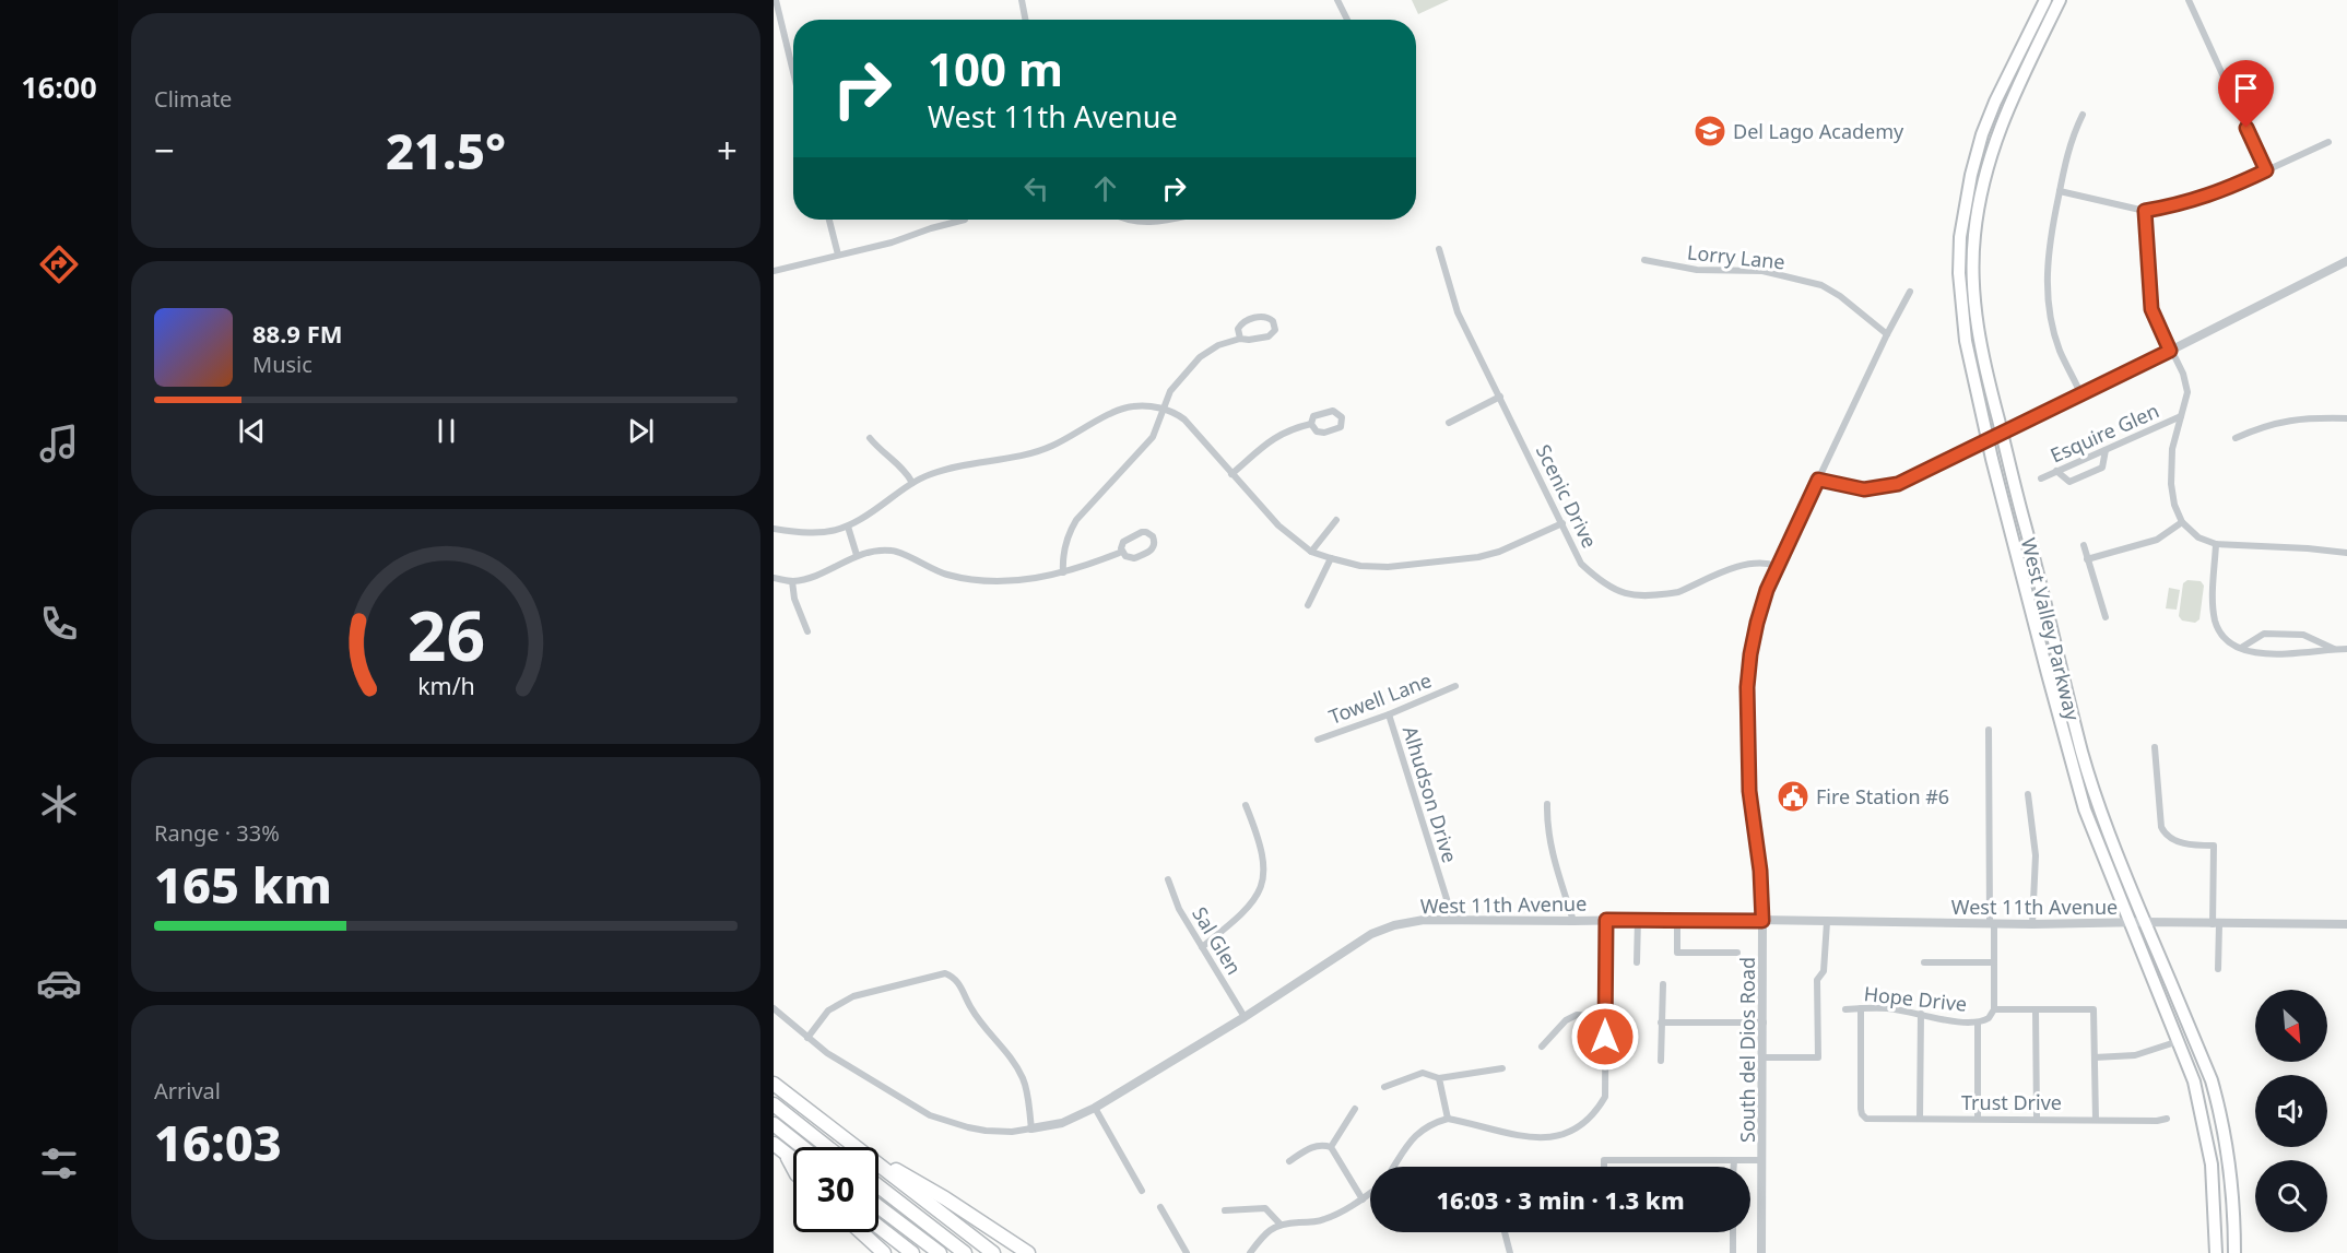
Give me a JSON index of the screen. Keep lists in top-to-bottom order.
{
  "streets": {
    "main road": ["West Valley Parkway"],
    "street": [
      "Lorry Lane",
      "Esquire Glen",
      "Scenic Drive",
      "Towell Lane",
      "Alhudson Drive",
      "West 11th Avenue",
      "Sal Glen",
      "Hope Drive",
      "South del Dios Road",
      "Trust Drive"
    ]
  },
  "crossings": [
    ["Lorry Lane", "South del Dios Road"],
    ["Scenic Drive", "South del Dios Road"],
    ["West Valley Parkway", "West 11th Avenue"],
    ["Towell Lane", "Alhudson Drive"],
    ["Alhudson Drive", "West 11th Avenue"],
    ["West 11th Avenue", "Sal Glen"],
    ["West 11th Avenue", "South del Dios Road"],
    ["Hope Drive", "Trust Drive"]
  ],
  "places": {
    "school or university": ["Del Lago Academy"],
    "public building": ["Fire Station #6"]
  },
  "north": "bottom right",
  "page": {
    "tabs": "16:00",
    "tile": [
      "Climate",
      ["Range · 33%", "165 km"],
      ["Arrival", "16:03"]
    ],
    "turn": ["100 m", "West 11th Avenue"],
    "heat": ["−", "21.5°", "+"],
    "song": ["88.9 FM", "Music"],
    "limit": "30",
    "trip": "16:03 · 3 min · 1.3 km",
    "gauge": ["26", "km/h"]
  }
}
